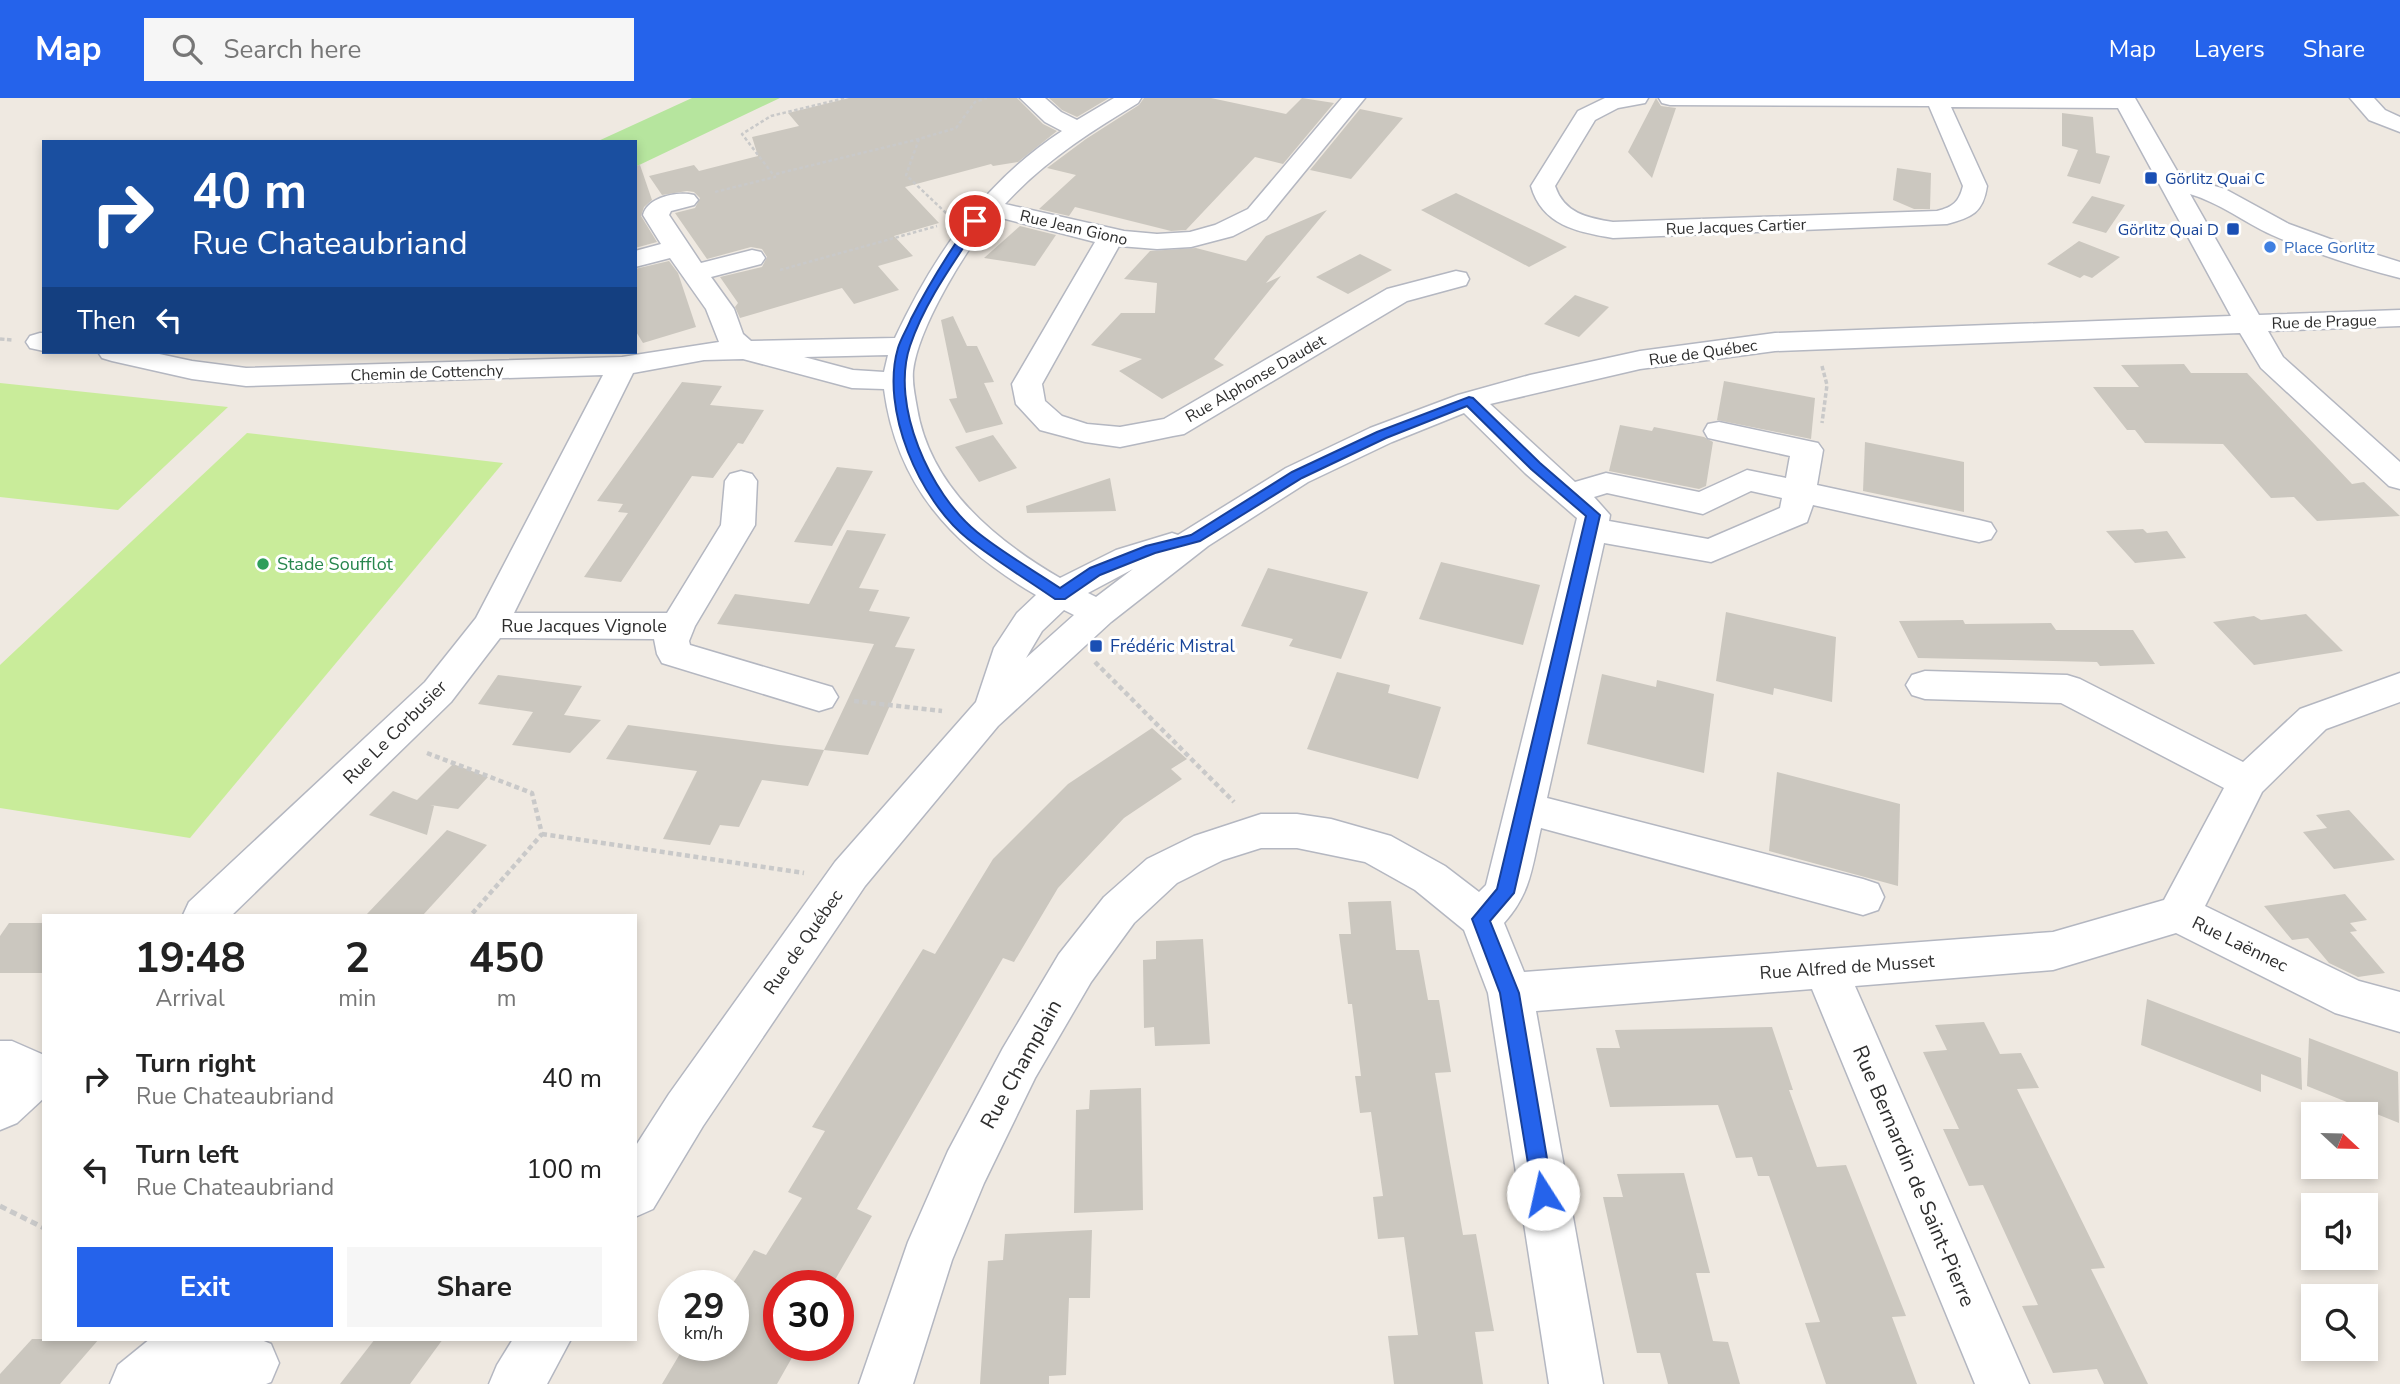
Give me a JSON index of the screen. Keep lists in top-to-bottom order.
{
  "streets": {
    "street": [
      "Rue Jacques Cartier",
      "Rue Jean Giono",
      "Rue de Prague",
      "Rue de Québec",
      "Chemin de Cottenchy",
      "Rue Alphonse Daudet",
      "Rue Jacques Vignole",
      "Rue Le Corbusier",
      "Rue Laënnec",
      "Rue Alfred de Musset",
      "Rue Champlain",
      "Rue Bernardin de Saint-Pierre"
    ]
  },
  "crossings": [
    ["Rue Jean Giono", "Rue Alphonse Daudet"],
    ["Rue de Prague", "Rue de Québec"],
    ["Chemin de Cottenchy", "Rue Le Corbusier"],
    ["Rue Jacques Vignole", "Rue Le Corbusier"],
    ["Rue Laënnec", "Rue Alfred de Musset"],
    ["Rue Alfred de Musset", "Rue Bernardin de Saint-Pierre"]
  ],
  "places": {
    "transit": ["Görlitz Quai C", "Görlitz Quai D", "Frédéric Mistral"],
    "other": ["Place Gorlitz", "Stade Soufflot"]
  },
  "north": "right",
  "page": {
    "header": "Map",
    "search": "Search here",
    "nav": ["Map", "Layers", "Share"],
    "turn": ["40 m", "Rue Chateaubriand"],
    "then": "Then",
    "eta": [
      "19:48",
      "Arrival",
      "2",
      "min",
      "450",
      "m"
    ],
    "list": [
      {
        "name": "Turn right",
        "note": "Rue Chateaubriand",
        "value": "40 m"
      },
      {
        "name": "Turn left",
        "note": "Rue Chateaubriand",
        "value": "100 m"
      }
    ],
    "buttons": ["Exit", "Share"],
    "speed": "29 km/h",
    "limit": "30"
  }
}
